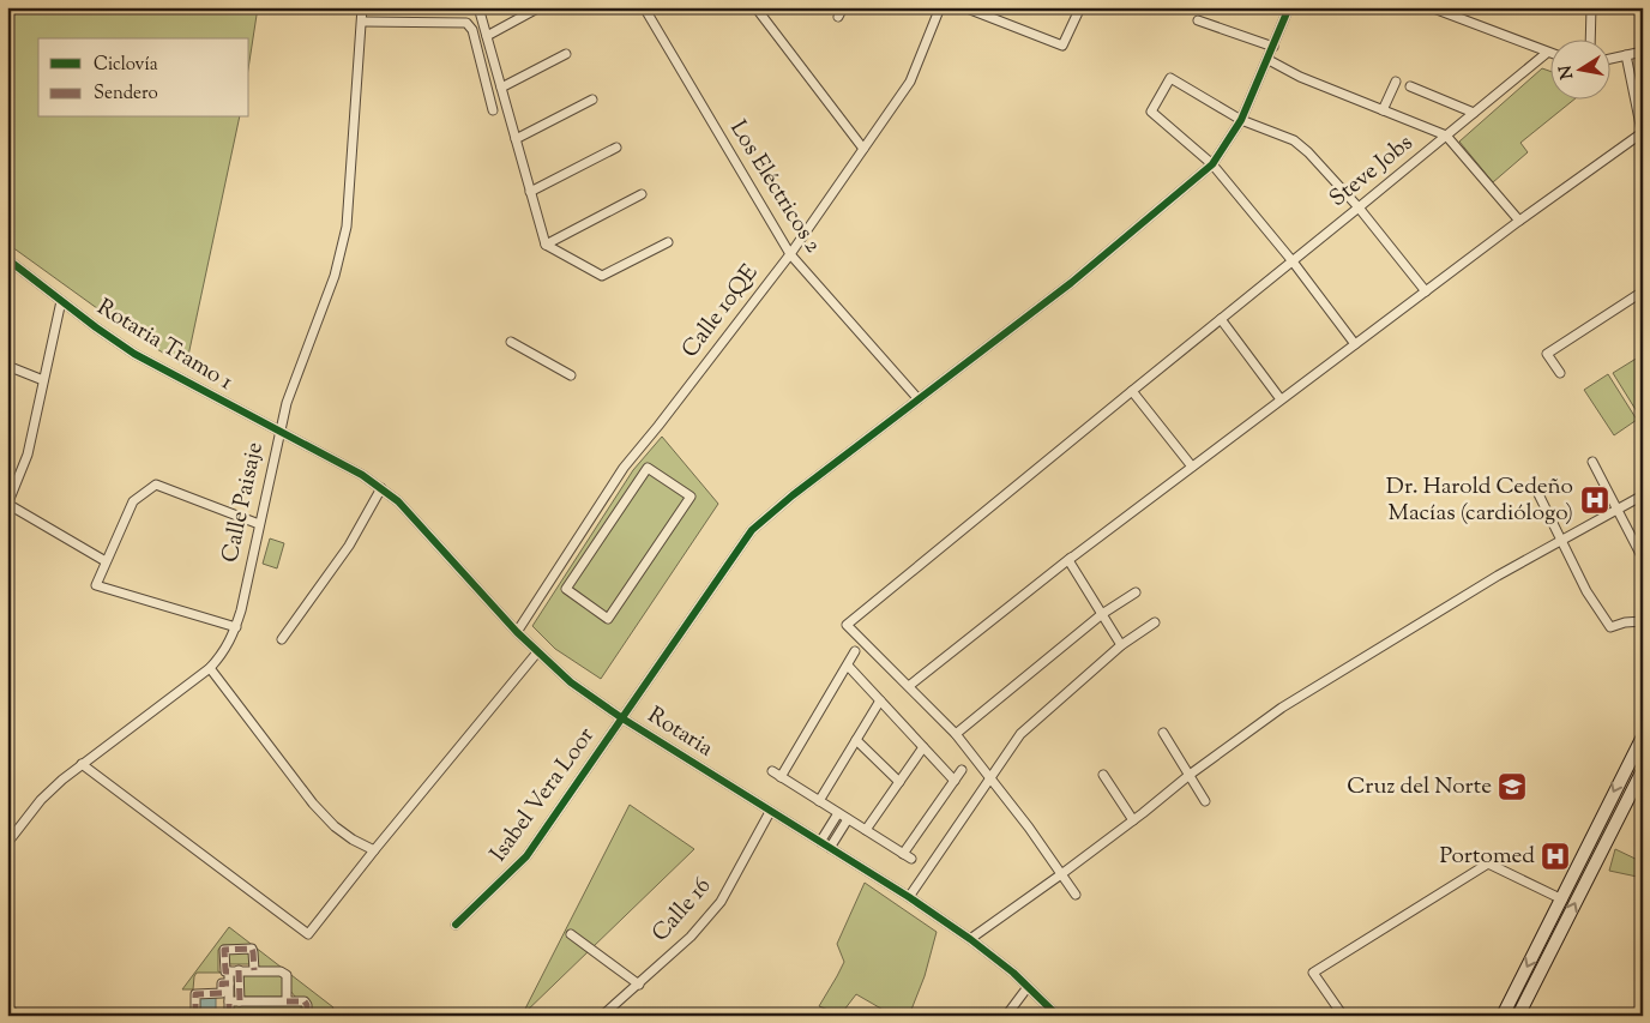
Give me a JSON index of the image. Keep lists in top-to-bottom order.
{
  "streets": {
    "street": [
      "Steve Jobs",
      "Los Eléctricos 2",
      "Calle 10QE",
      "Rotaria Tramo 1",
      "Calle Paisaje",
      "Rotaria",
      "Isabel Vera Loor",
      "Calle 16"
    ]
  },
  "crossings": [
    ["Los Eléctricos 2", "Calle 10QE"],
    ["Los Eléctricos 2", "Isabel Vera Loor"],
    ["Calle 10QE", "Rotaria"],
    ["Rotaria Tramo 1", "Calle Paisaje"],
    ["Rotaria Tramo 1", "Rotaria"],
    ["Calle Paisaje", "Rotaria"],
    ["Rotaria", "Isabel Vera Loor"],
    ["Rotaria", "Calle 16"]
  ],
  "places": {
    "hospital": ["Dr. Harold Cedeño Macías (cardiólogo)", "Portomed"],
    "school or university": ["Cruz del Norte"]
  },
  "legend": ["Ciclovía", "Sendero"],
  "north": "left"
}
